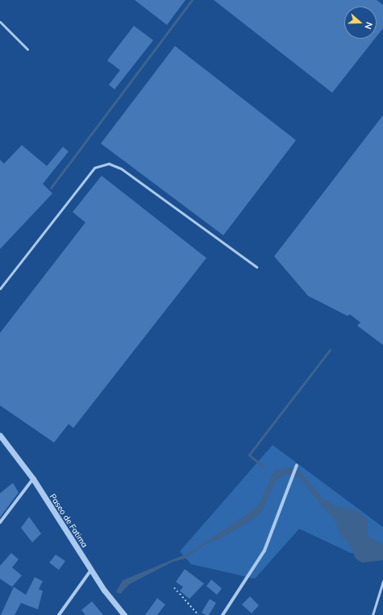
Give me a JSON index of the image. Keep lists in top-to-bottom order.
{
  "streets": {
    "street": ["Paseo de Fatima"]
  },
  "north": "right"
}
